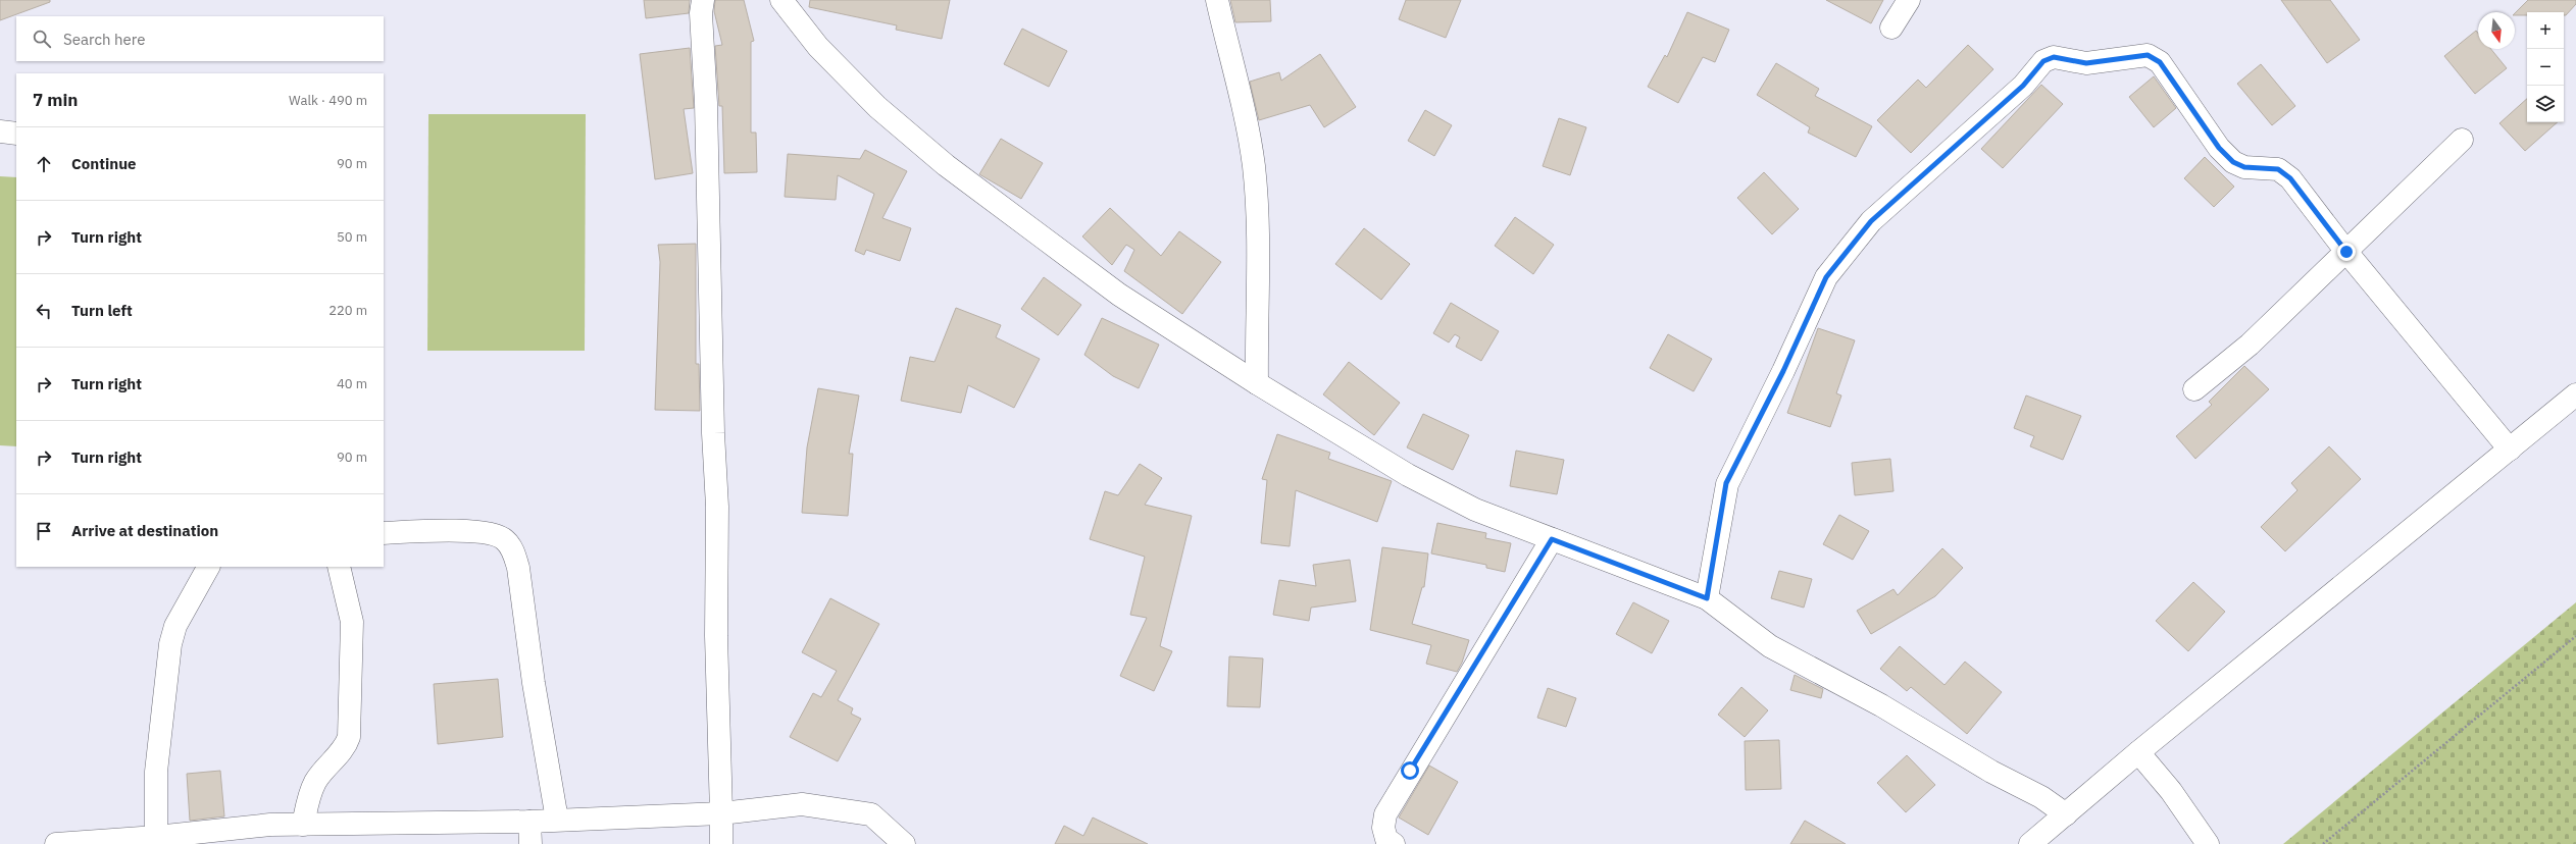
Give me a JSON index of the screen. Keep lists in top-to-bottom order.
{
  "north": "bottom",
  "page": {
    "map_buttons": ["+", "−"],
    "search": "Search here",
    "heading": ["7 min", "Walk · 490 m"],
    "list": [
      ["Continue", "90 m"],
      ["Turn right", "50 m"],
      ["Turn left", "220 m"],
      ["Turn right", "40 m"],
      ["Turn right", "90 m"],
      "Arrive at destination"
    ]
  }
}
